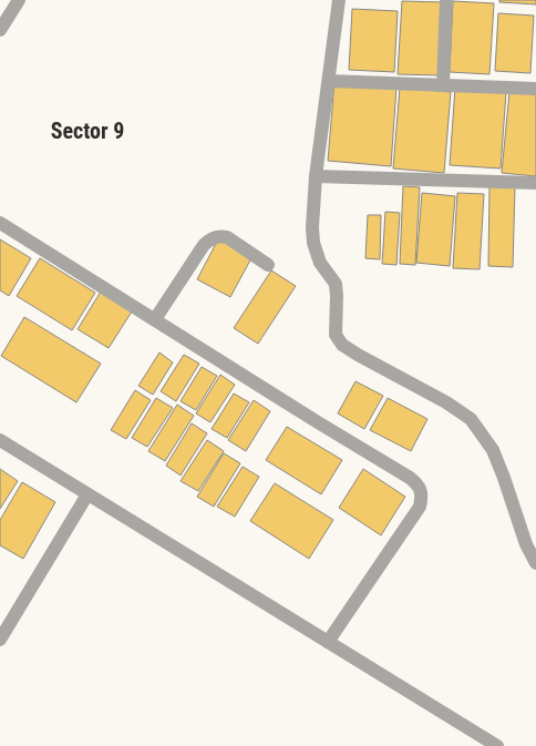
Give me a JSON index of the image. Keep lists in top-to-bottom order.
{
  "districts": ["Sector 9"]
}
